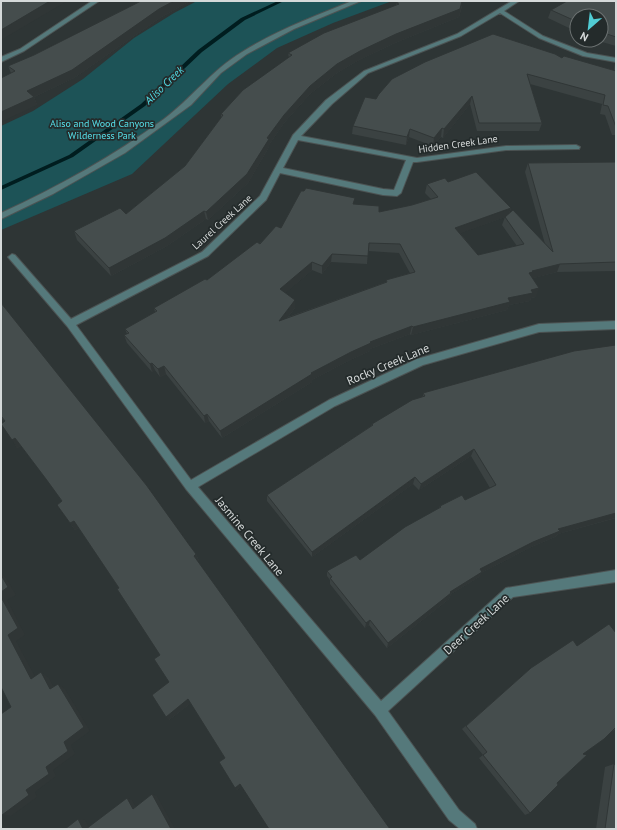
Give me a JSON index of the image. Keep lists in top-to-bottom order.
{
  "streets": {
    "street": [
      "Hidden Creek Lane",
      "Laurel Creek Lane",
      "Rocky Creek Lane",
      "Jasmine Creek Lane",
      "Deer Creek Lane"
    ]
  },
  "crossings": [
    ["Hidden Creek Lane", "Laurel Creek Lane"],
    ["Laurel Creek Lane", "Jasmine Creek Lane"],
    ["Rocky Creek Lane", "Jasmine Creek Lane"],
    ["Jasmine Creek Lane", "Deer Creek Lane"]
  ],
  "water": ["Aliso Creek"],
  "parks": ["Aliso and Wood Canyons Wilderness Park"],
  "north": "bottom left"
}
